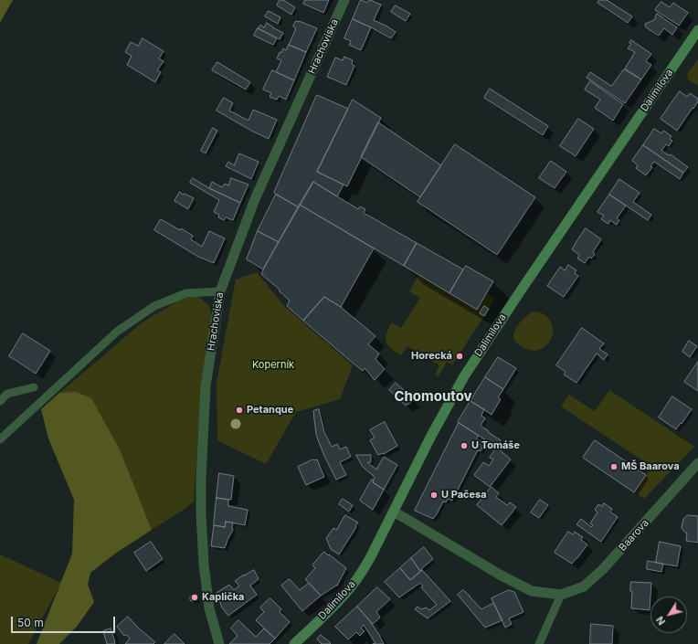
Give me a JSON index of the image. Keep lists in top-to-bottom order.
{
  "streets": {
    "main road": ["Dalimilova"],
    "street": ["Hrachoviska", "Baarova"]
  },
  "crossings": [
    ["Dalimilova", "Baarova"]
  ],
  "districts": ["Chomoutov"],
  "parks": ["Koperník"],
  "places": [
    "Horecká",
    "Petanque",
    "U Tomáše",
    "MŠ Baarova",
    "U Pačesa",
    "Kaplička"
  ],
  "scale_bar": "50 m",
  "north": "bottom left"
}
